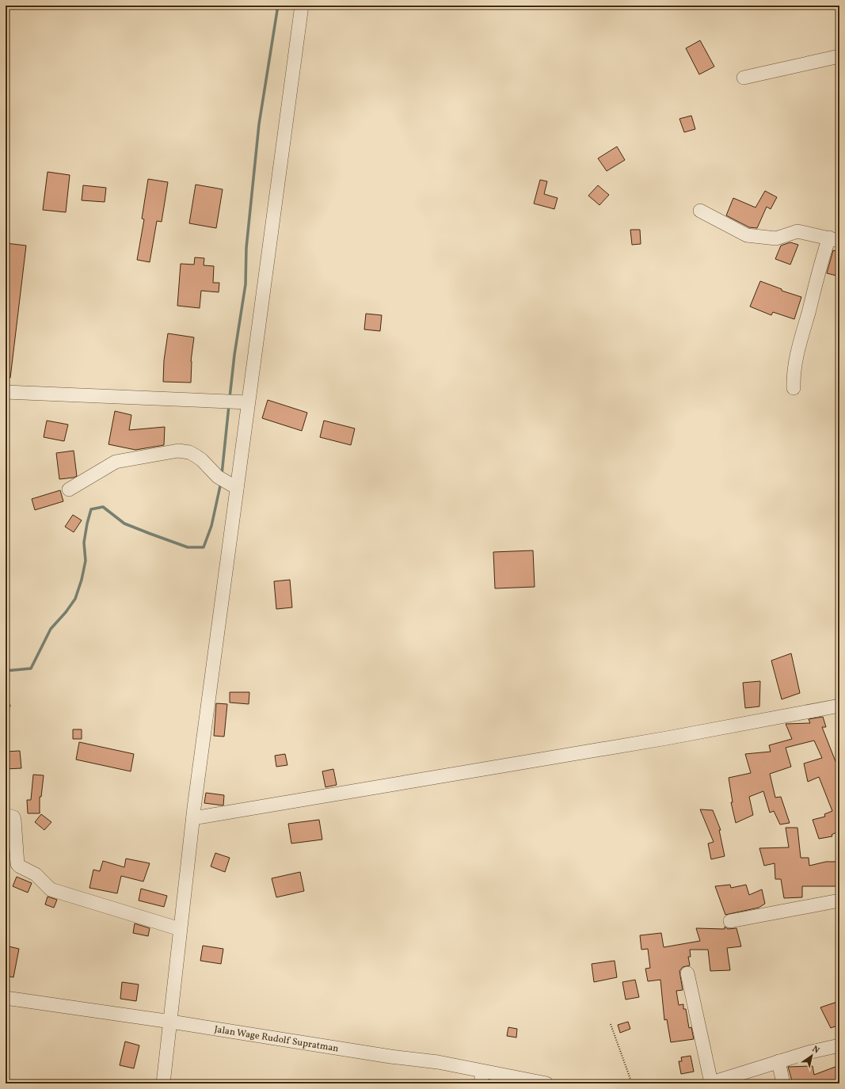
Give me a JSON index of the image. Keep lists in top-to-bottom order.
{
  "streets": {
    "street": ["Jalan Wage Rudolf Supratman"]
  },
  "north": "top right"
}
